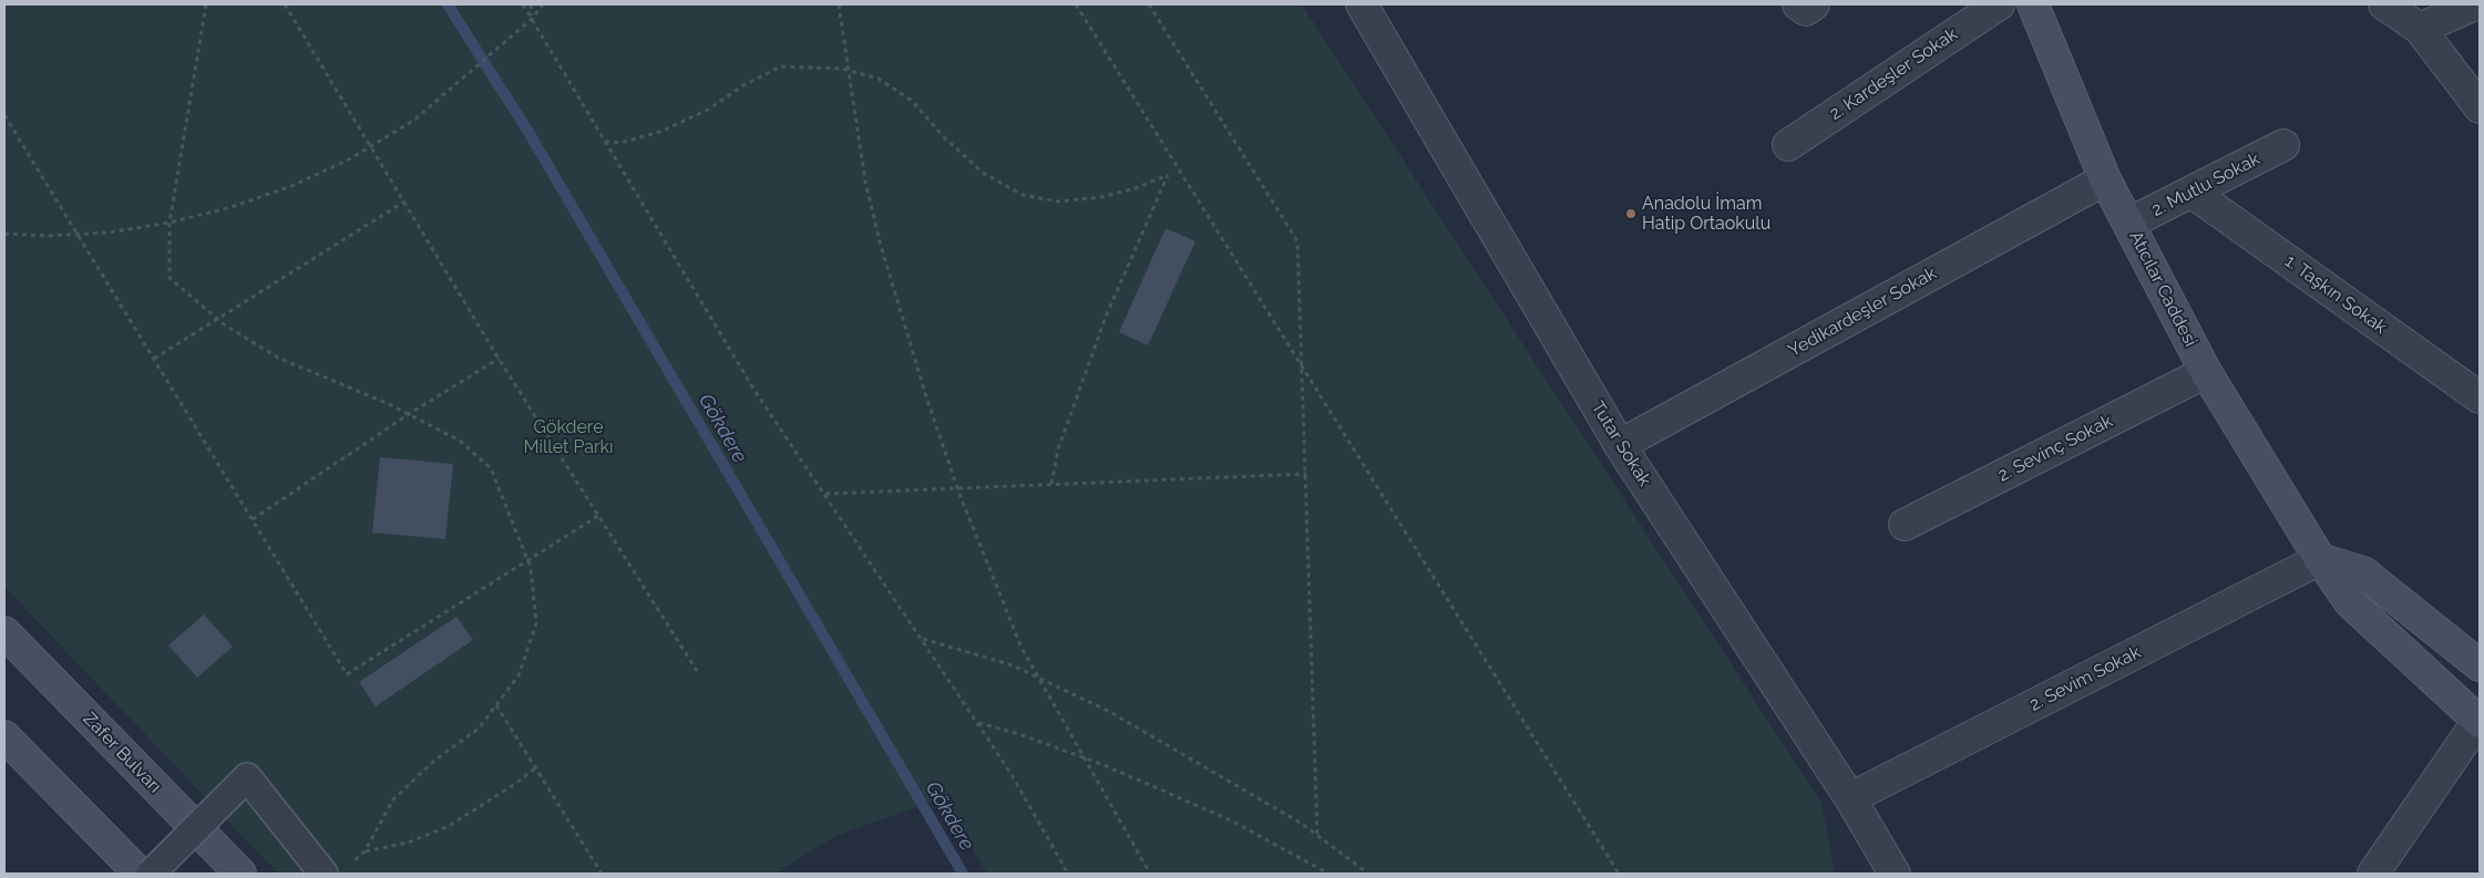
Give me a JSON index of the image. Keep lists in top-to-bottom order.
{
  "streets": {
    "main road": ["Atıcılar Caddesi", "Zafer Bulvarı"],
    "street": [
      "2. Kardeşler Sokak",
      "2. Mutlu Sokak",
      "1. Taşkın Sokak",
      "Yedikardeşler Sokak",
      "Tutar Sokak",
      "2. Sevinç Sokak",
      "2. Sevim Sokak"
    ]
  },
  "crossings": [
    ["2. Mutlu Sokak", "Atıcılar Caddesi"],
    ["2. Mutlu Sokak", "1. Taşkın Sokak"],
    ["Atıcılar Caddesi", "Yedikardeşler Sokak"],
    ["Atıcılar Caddesi", "2. Sevinç Sokak"],
    ["Atıcılar Caddesi", "2. Sevim Sokak"],
    ["Yedikardeşler Sokak", "Tutar Sokak"],
    ["Tutar Sokak", "2. Sevim Sokak"]
  ],
  "water": ["Gökdere"],
  "parks": ["Gökdere Millet Parkı"],
  "places": ["Anadolu İmam Hatip Ortaokulu"]
}
